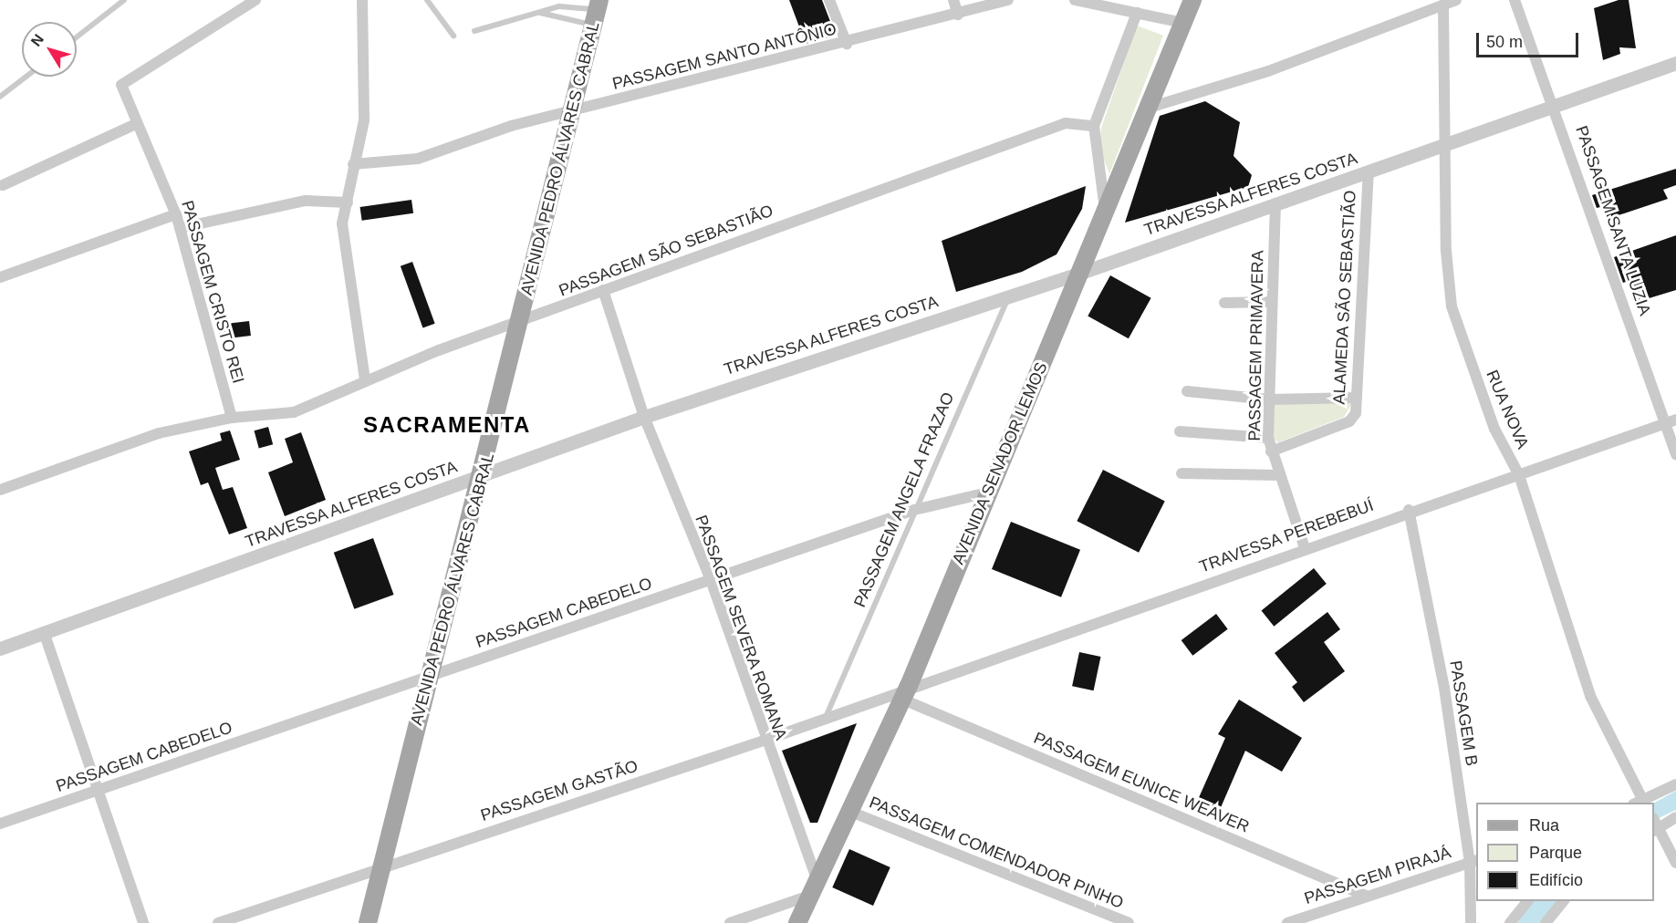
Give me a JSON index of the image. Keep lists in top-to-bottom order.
{
  "streets": {
    "main road": ["AVENIDA PEDRO ÁLVARES CABRAL", "AVENIDA SENADOR LEMOS"],
    "street": [
      "PASSAGEM SANTO ANTÔNIO",
      "TRAVESSA ALFERES COSTA",
      "PASSAGEM SANTA LUZIA",
      "PASSAGEM SÃO SEBASTIÃO",
      "PASSAGEM CRISTO REI",
      "ALAMEDA SÃO SEBASTIÃO",
      "PASSAGEM PRIMAVERA",
      "RUA NOVA",
      "TRAVESSA PEREBEBUÍ",
      "PASSAGEM CABEDELO",
      "PASSAGEM SEVERA ROMANA",
      "PASSAGEM B",
      "PASSAGEM EUNICE WEAVER",
      "PASSAGEM GASTÃO",
      "PASSAGEM COMENDADOR PINHO",
      "PASSAGEM PIRAJÁ"
    ],
    "lane": ["PASSAGEM ANGELA FRAZAO"]
  },
  "crossings": [
    ["PASSAGEM SANTO ANTÔNIO", "AVENIDA PEDRO ÁLVARES CABRAL"],
    ["AVENIDA PEDRO ÁLVARES CABRAL", "TRAVESSA ALFERES COSTA"],
    ["AVENIDA PEDRO ÁLVARES CABRAL", "PASSAGEM SÃO SEBASTIÃO"],
    ["AVENIDA PEDRO ÁLVARES CABRAL", "PASSAGEM CABEDELO"],
    ["AVENIDA PEDRO ÁLVARES CABRAL", "PASSAGEM GASTÃO"],
    ["TRAVESSA ALFERES COSTA", "PASSAGEM SANTA LUZIA"],
    ["TRAVESSA ALFERES COSTA", "ALAMEDA SÃO SEBASTIÃO"],
    ["TRAVESSA ALFERES COSTA", "PASSAGEM PRIMAVERA"],
    ["TRAVESSA ALFERES COSTA", "RUA NOVA"],
    ["TRAVESSA ALFERES COSTA", "AVENIDA SENADOR LEMOS"],
    ["TRAVESSA ALFERES COSTA", "PASSAGEM ANGELA FRAZAO"],
    ["TRAVESSA ALFERES COSTA", "PASSAGEM SEVERA ROMANA"],
    ["PASSAGEM SANTA LUZIA", "TRAVESSA PEREBEBUÍ"],
    ["PASSAGEM SÃO SEBASTIÃO", "PASSAGEM CRISTO REI"],
    ["PASSAGEM SÃO SEBASTIÃO", "PASSAGEM SEVERA ROMANA"],
    ["ALAMEDA SÃO SEBASTIÃO", "PASSAGEM PRIMAVERA"],
    ["PASSAGEM PRIMAVERA", "TRAVESSA PEREBEBUÍ"],
    ["RUA NOVA", "TRAVESSA PEREBEBUÍ"],
    ["AVENIDA SENADOR LEMOS", "TRAVESSA PEREBEBUÍ"],
    ["AVENIDA SENADOR LEMOS", "PASSAGEM CABEDELO"],
    ["AVENIDA SENADOR LEMOS", "PASSAGEM SEVERA ROMANA"],
    ["AVENIDA SENADOR LEMOS", "PASSAGEM EUNICE WEAVER"],
    ["AVENIDA SENADOR LEMOS", "PASSAGEM GASTÃO"],
    ["AVENIDA SENADOR LEMOS", "PASSAGEM COMENDADOR PINHO"],
    ["PASSAGEM ANGELA FRAZAO", "PASSAGEM CABEDELO"],
    ["PASSAGEM ANGELA FRAZAO", "PASSAGEM GASTÃO"],
    ["TRAVESSA PEREBEBUÍ", "PASSAGEM B"],
    ["TRAVESSA PEREBEBUÍ", "PASSAGEM EUNICE WEAVER"],
    ["TRAVESSA PEREBEBUÍ", "PASSAGEM GASTÃO"],
    ["PASSAGEM CABEDELO", "PASSAGEM SEVERA ROMANA"],
    ["PASSAGEM SEVERA ROMANA", "PASSAGEM GASTÃO"],
    ["PASSAGEM B", "PASSAGEM PIRAJÁ"],
    ["PASSAGEM EUNICE WEAVER", "PASSAGEM GASTÃO"],
    ["PASSAGEM EUNICE WEAVER", "PASSAGEM PIRAJÁ"]
  ],
  "districts": ["SACRAMENTA"],
  "legend": ["Rua", "Parque", "Edifício"],
  "scale_bar": "50 m",
  "north": "top left"
}
